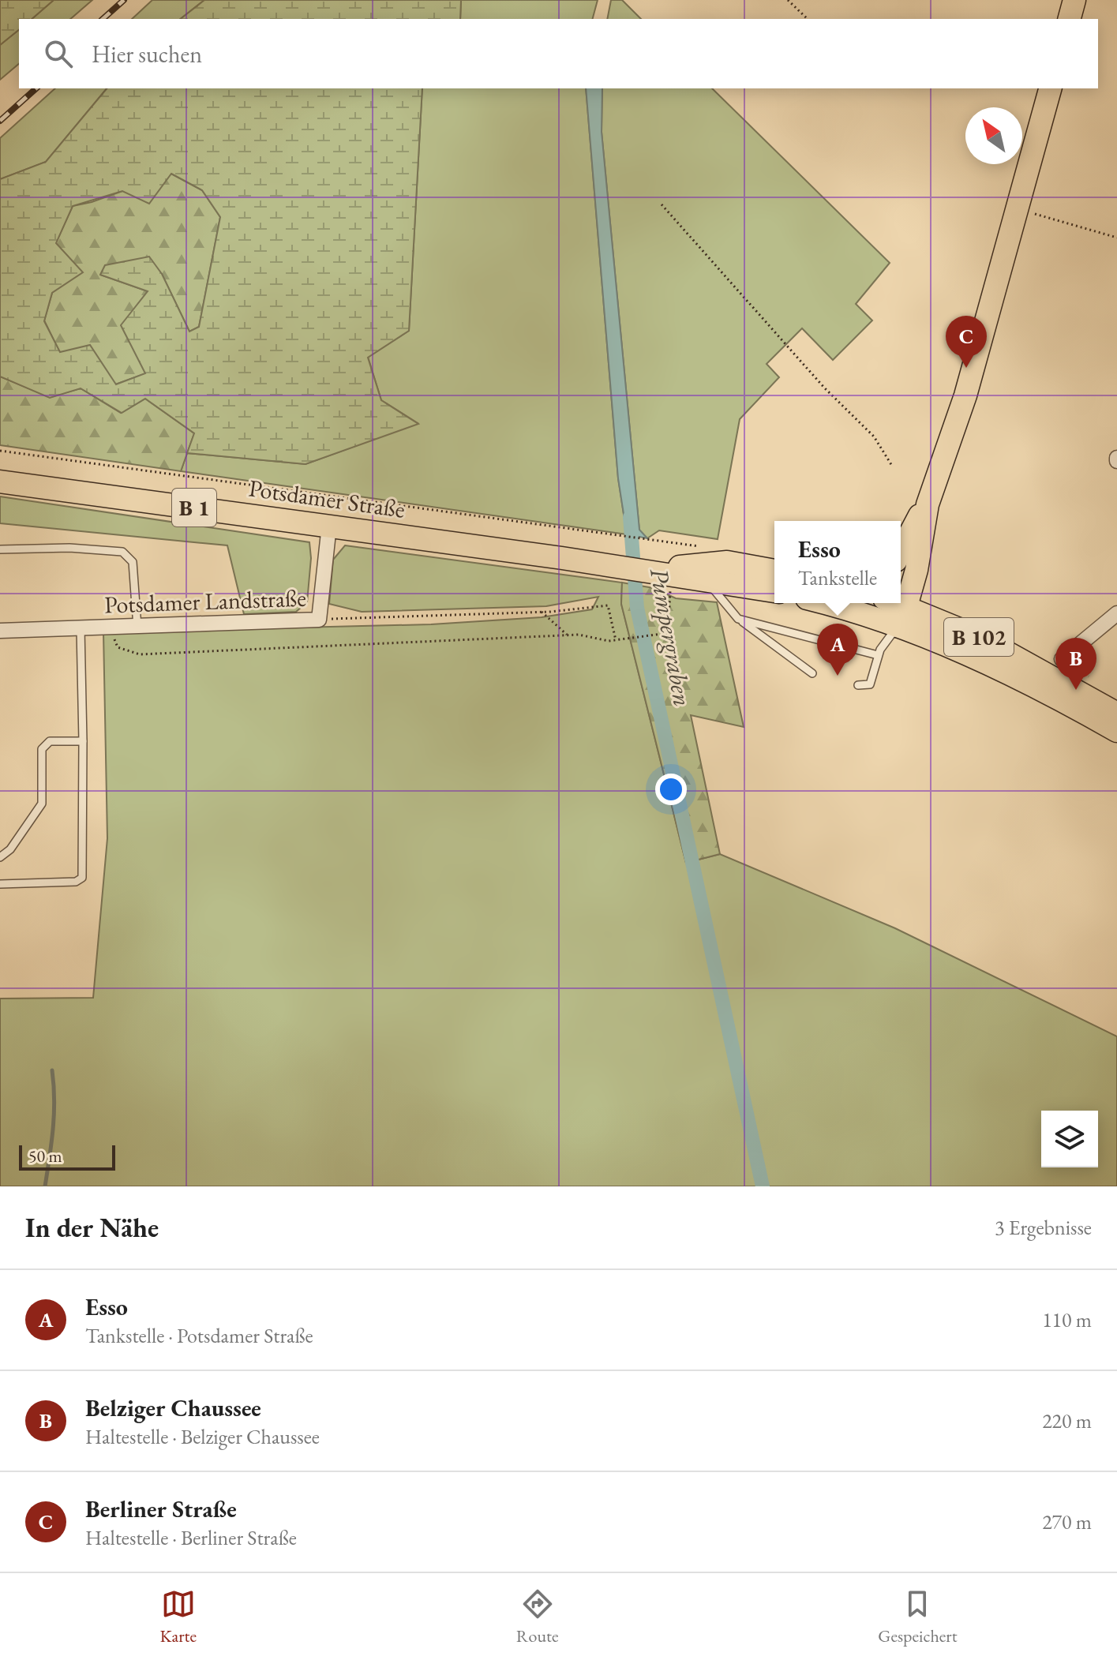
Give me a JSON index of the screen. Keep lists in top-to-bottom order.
{
  "streets": {
    "main road": ["Potsdamer Straße", "B 1", "B 102"],
    "street": ["Potsdamer Landstraße"]
  },
  "crossings": [
    ["Potsdamer Straße", "Potsdamer Landstraße"]
  ],
  "water": ["Pumpergraben"],
  "scale_bar": "50 m",
  "north": "top left",
  "page": {
    "search": "Hier suchen",
    "pins": ["C", "A", "B"],
    "popup": ["Esso", "Tankstelle"],
    "scale": "50 m",
    "heading": ["In der Nähe", "3 Ergebnisse"],
    "list": [
      {
        "mark": "A",
        "name": "Esso",
        "note": "Tankstelle · Potsdamer Straße",
        "value": "110 m"
      },
      {
        "mark": "B",
        "name": "Belziger Chaussee",
        "note": "Haltestelle · Belziger Chaussee",
        "value": "220 m"
      },
      {
        "mark": "C",
        "name": "Berliner Straße",
        "note": "Haltestelle · Berliner Straße",
        "value": "270 m"
      }
    ],
    "nav": ["Karte", "Route", "Gespeichert"]
  }
}
